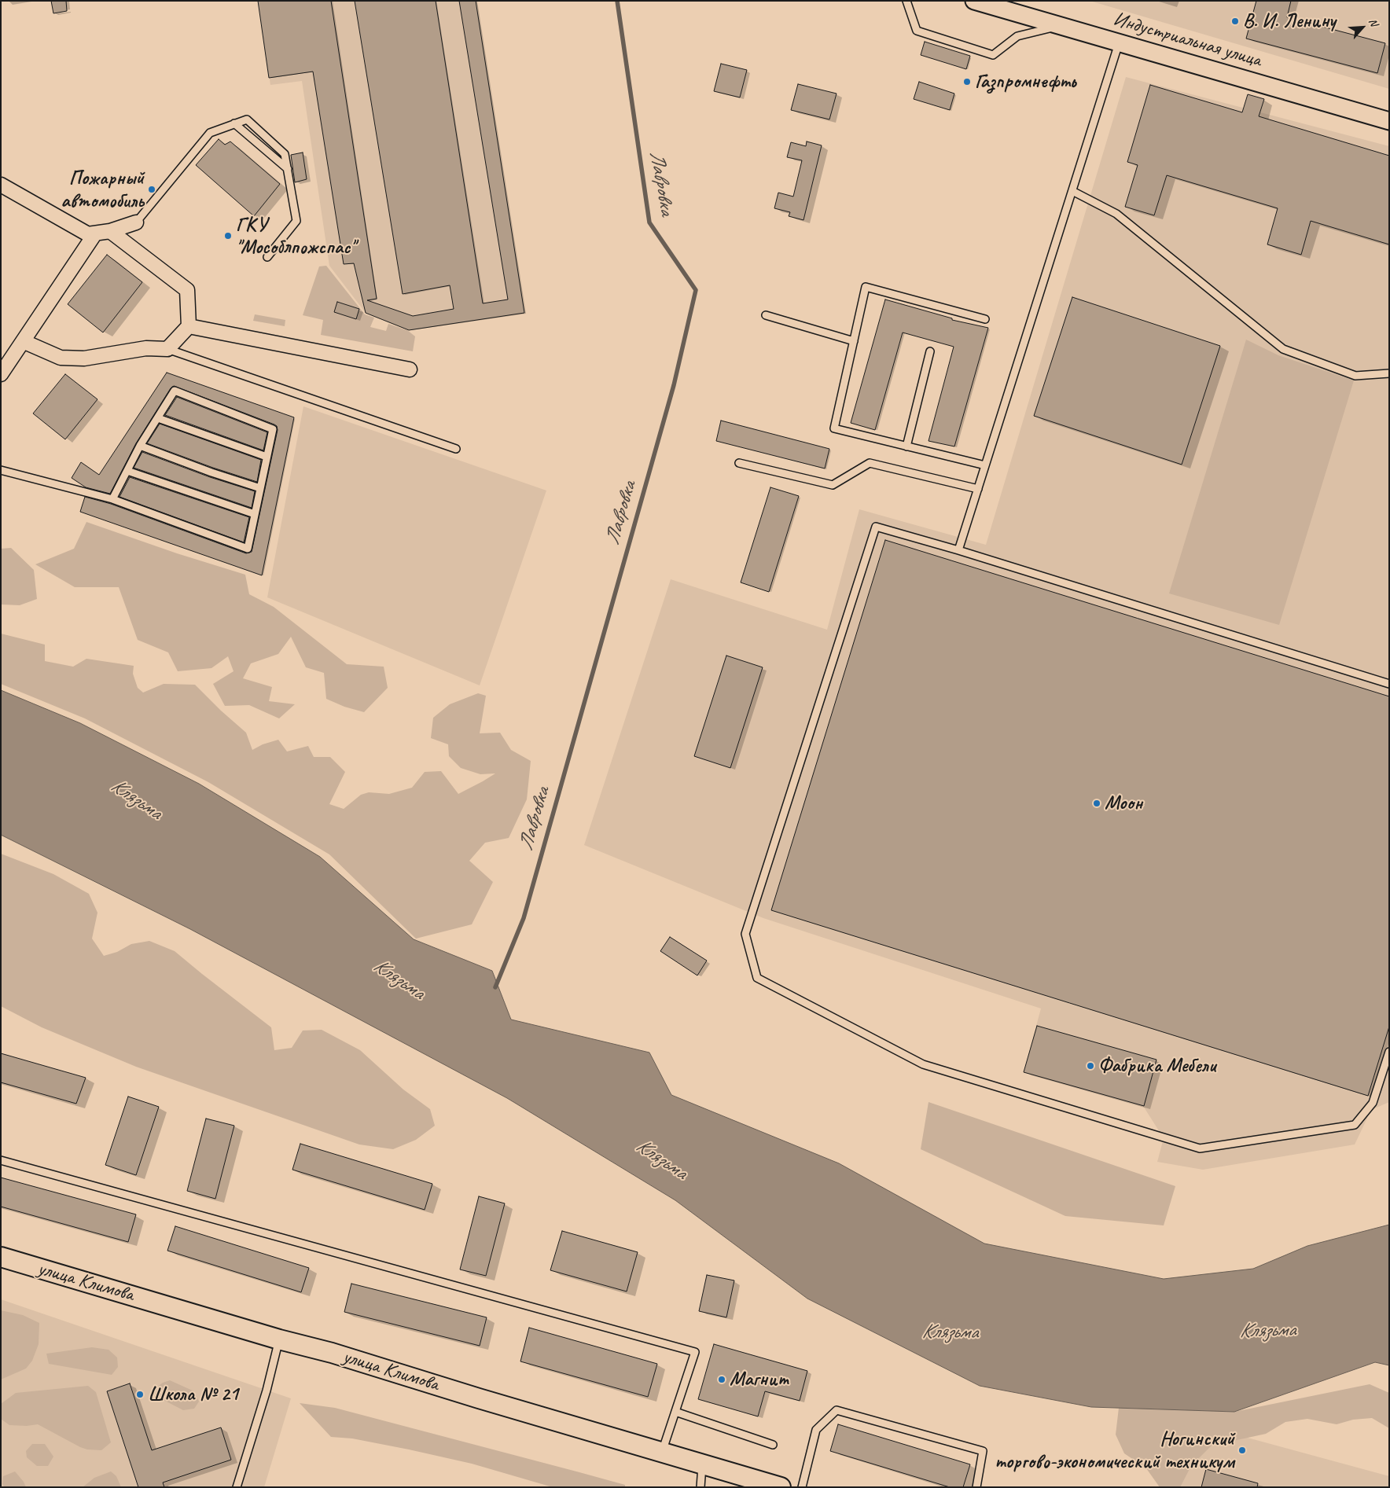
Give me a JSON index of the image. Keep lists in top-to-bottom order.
{
  "streets": {
    "main road": ["улица Климова"],
    "street": ["Индустриальная улица"]
  },
  "water": ["Лавровка", "Клязьма"],
  "places": [
    "В. И. Ленину",
    "Газпромнефть",
    "Пожарный автомобиль",
    "ГКУ \"Мособлпожспас\"",
    "Моон",
    "Фабрика Мебели",
    "Магнит",
    "Школа № 21",
    "Ногинский торгово-экономический техникум"
  ],
  "north": "top right"
}
